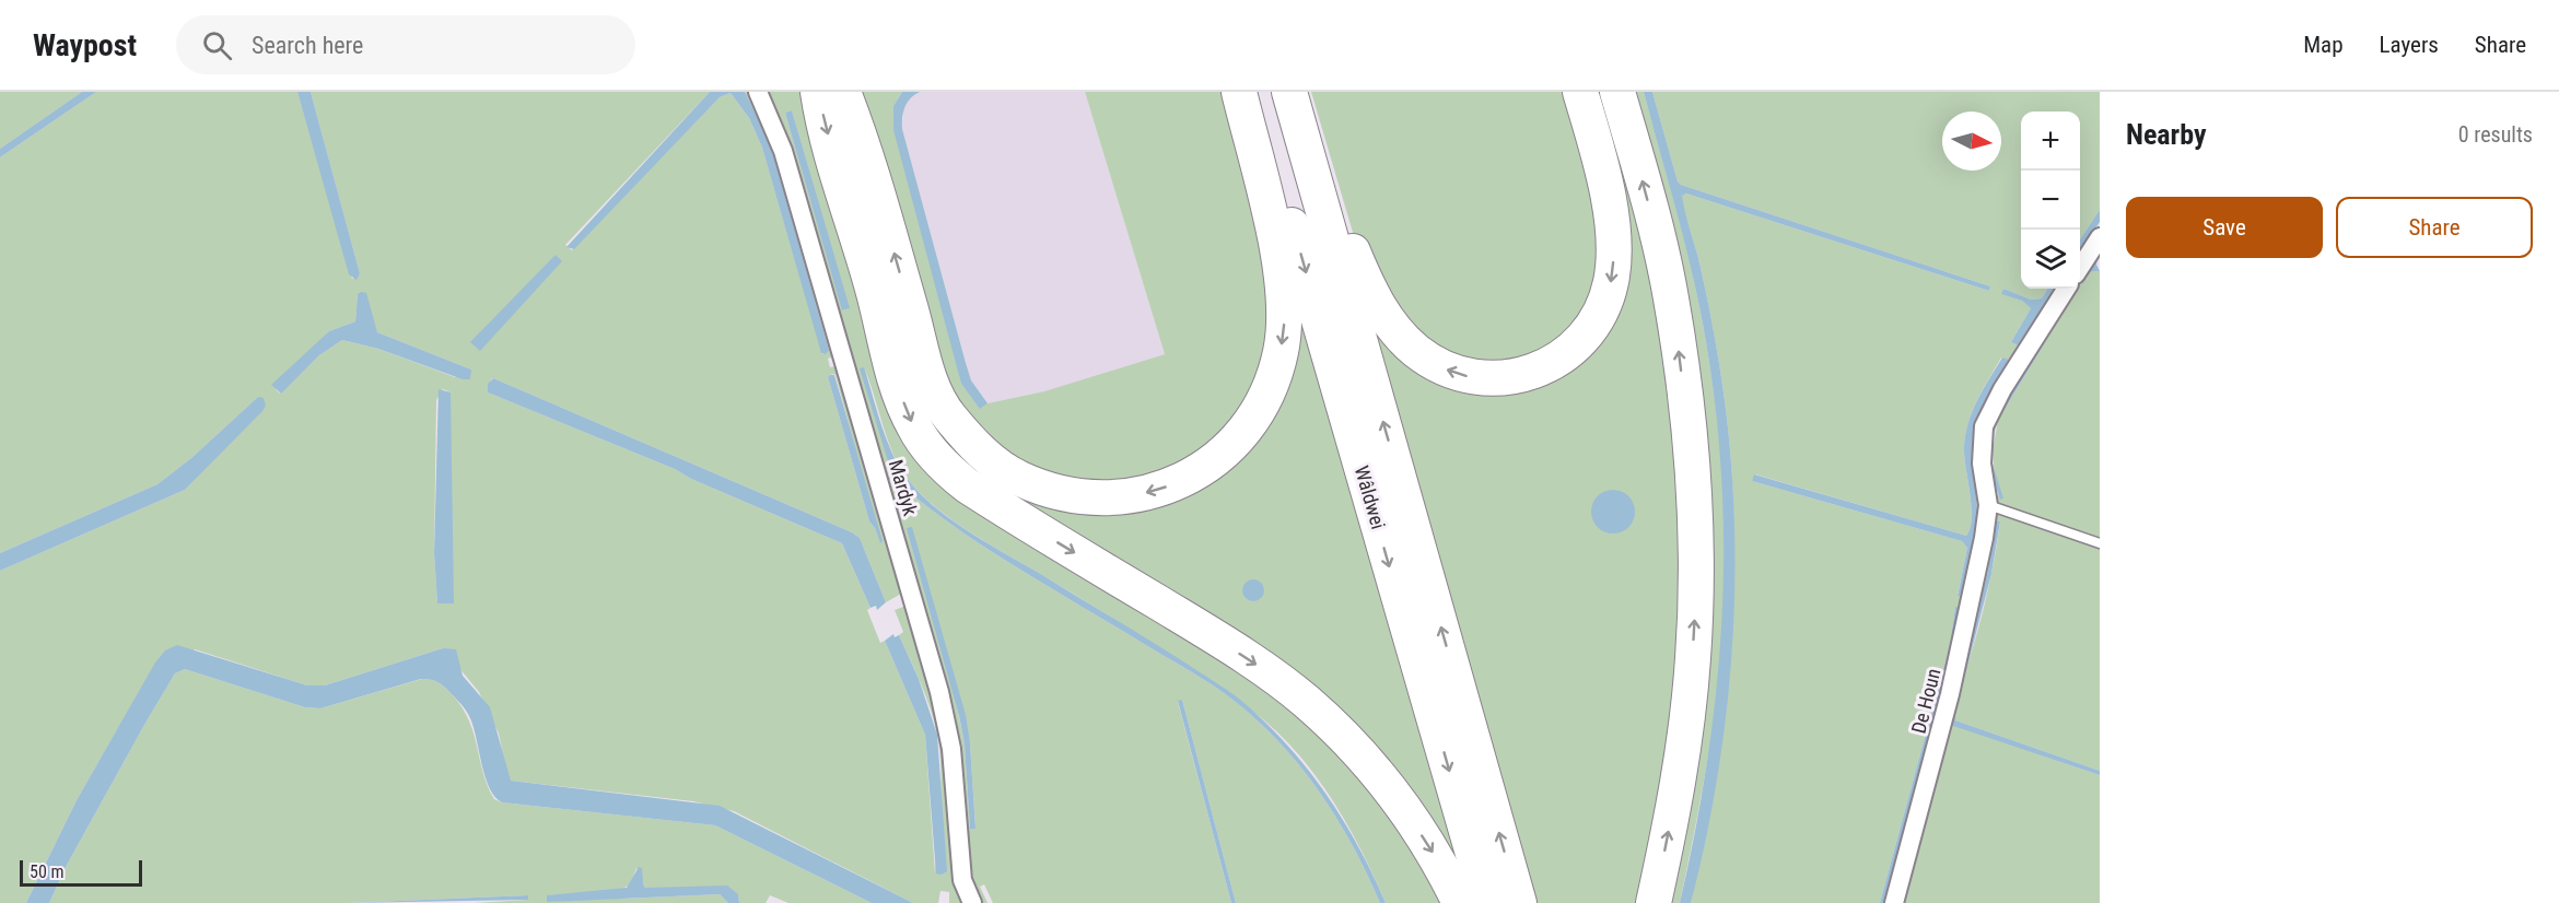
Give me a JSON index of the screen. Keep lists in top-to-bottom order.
{
  "streets": {
    "highway": ["Wâldwei"],
    "street": ["Mardyk", "De Houn"]
  },
  "scale_bar": "50 m",
  "north": "right",
  "page": {
    "header": "Waypost",
    "search": "Search here",
    "nav": ["Map", "Layers", "Share"],
    "heading": ["Nearby", "0 results"],
    "map_buttons": ["+", "−"],
    "buttons": ["Save", "Share"],
    "scale": "50 m"
  }
}
